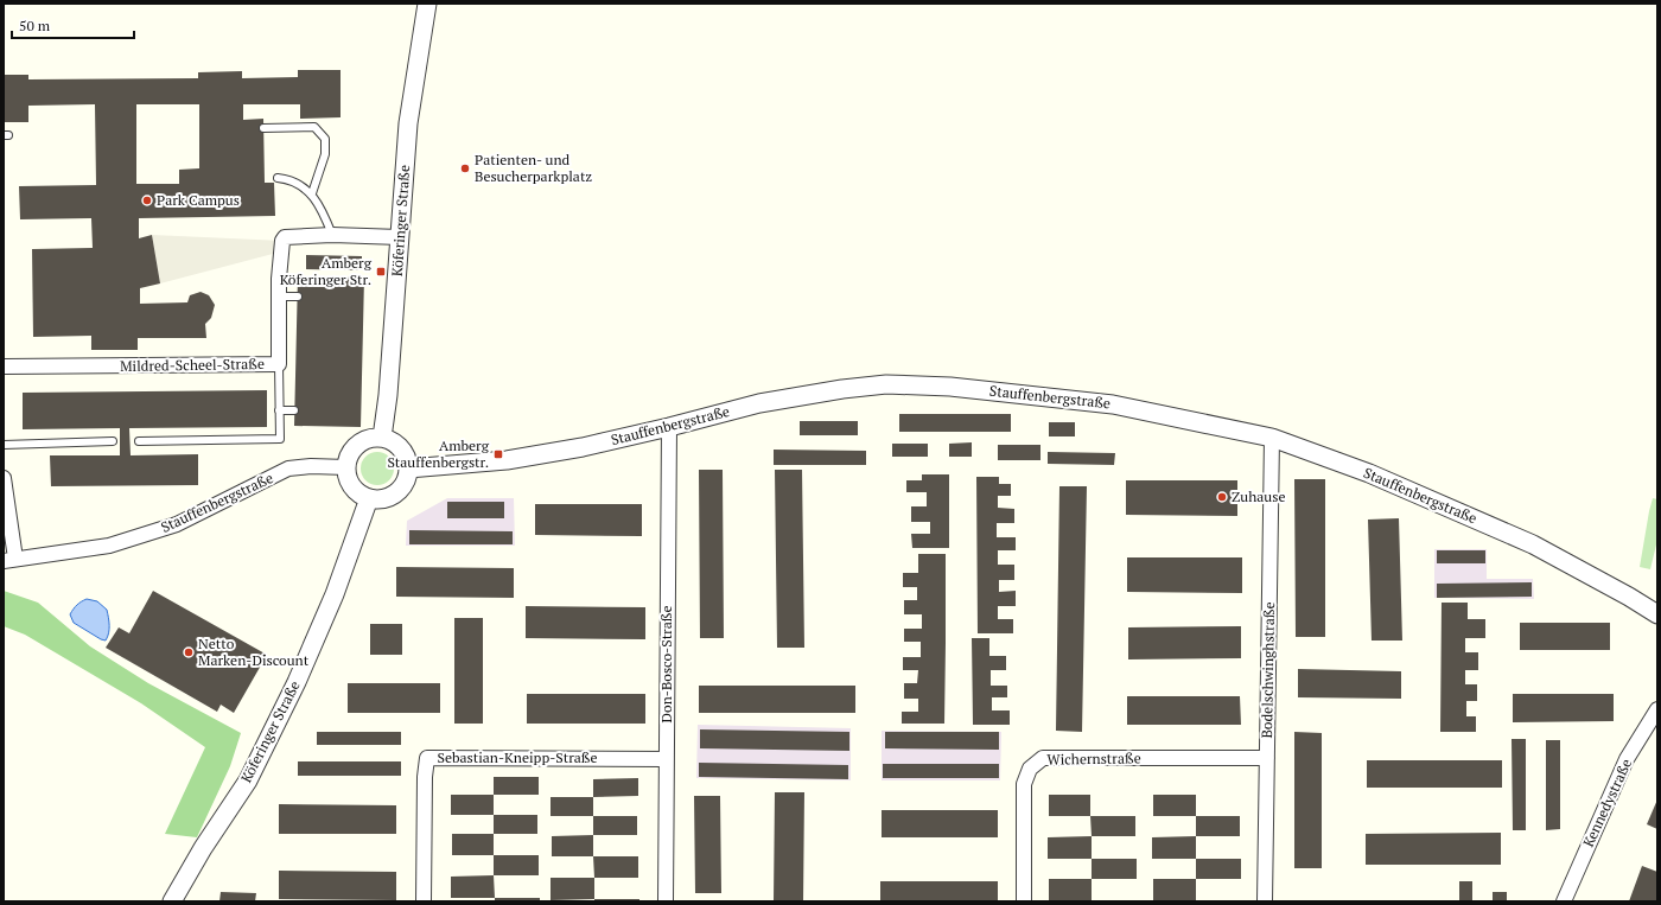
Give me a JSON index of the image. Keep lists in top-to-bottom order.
{
  "streets": {
    "street": [
      "Köferinger Straße",
      "Mildred-Scheel-Straße",
      "Stauffenbergstraße",
      "Don-Bosco-Straße",
      "Bodelschwinghstraße",
      "Sebastian-Kneipp-Straße",
      "Wichernstraße",
      "Kennedystraße"
    ]
  },
  "crossings": [
    ["Köferinger Straße", "Mildred-Scheel-Straße"],
    ["Köferinger Straße", "Stauffenbergstraße"],
    ["Stauffenbergstraße", "Don-Bosco-Straße"],
    ["Stauffenbergstraße", "Bodelschwinghstraße"],
    ["Don-Bosco-Straße", "Sebastian-Kneipp-Straße"],
    ["Bodelschwinghstraße", "Wichernstraße"]
  ],
  "places": {
    "other": [
      "Patienten- und Besucherparkplatz",
      "Park Campus",
      "Zuhause",
      "Netto Marken-Discount"
    ],
    "transit": ["Amberg Köferinger Str.", "Amberg Stauffenbergstr."]
  },
  "scale_bar": "50 m"
}
